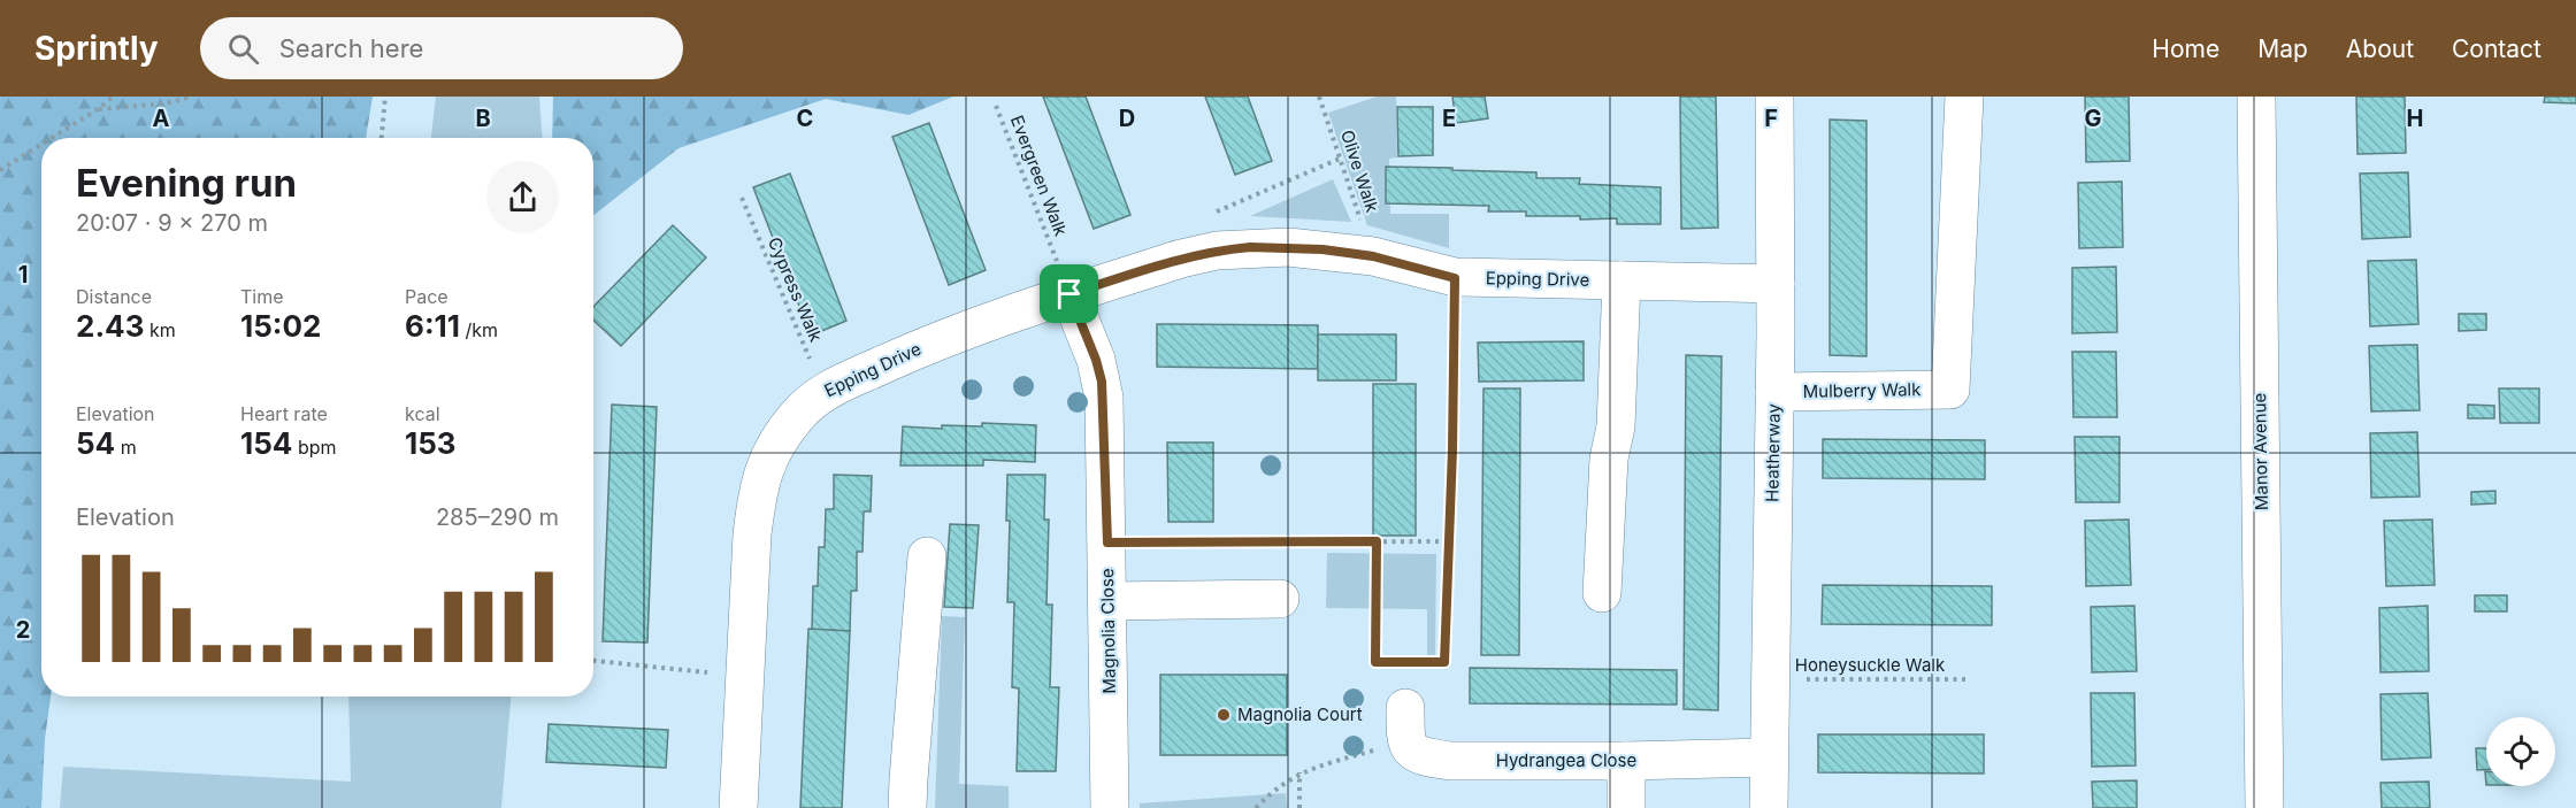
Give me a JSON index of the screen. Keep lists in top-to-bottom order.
{
  "streets": {
    "street": [
      "Epping Drive",
      "Mulberry Walk",
      "Manor Avenue",
      "Heatherway",
      "Magnolia Close",
      "Hydrangea Close"
    ],
    "path": [
      "Olive Walk",
      "Evergreen Walk",
      "Cypress Walk",
      "Honeysuckle Walk"
    ]
  },
  "crossings": [
    ["Olive Walk", "Epping Drive"],
    ["Evergreen Walk", "Epping Drive"],
    ["Evergreen Walk", "Magnolia Close"],
    ["Epping Drive", "Cypress Walk"],
    ["Epping Drive", "Heatherway"],
    ["Epping Drive", "Magnolia Close"],
    ["Mulberry Walk", "Heatherway"],
    ["Heatherway", "Honeysuckle Walk"],
    ["Heatherway", "Hydrangea Close"]
  ],
  "places": ["Magnolia Court"],
  "page": {
    "header": "Sprintly",
    "search": "Search here",
    "nav": [
      "Home",
      "Map",
      "About",
      "Contact"
    ],
    "heading": ["Evening run", "20:07 · 9 × 270 m"],
    "stats": [
      ["Distance", "2.43 km"],
      ["Time", "15:02"],
      ["Pace", "6:11 /km"],
      ["Elevation", "54 m"],
      ["Heart rate", "154 bpm"],
      ["kcal", "153"]
    ],
    "chart": ["Elevation", "285–290 m"]
  },
  "grid": {
    "columns": [
      "A",
      "B",
      "C",
      "D",
      "E",
      "F",
      "G",
      "H"
    ],
    "rows": ["1", "2"]
  }
}
